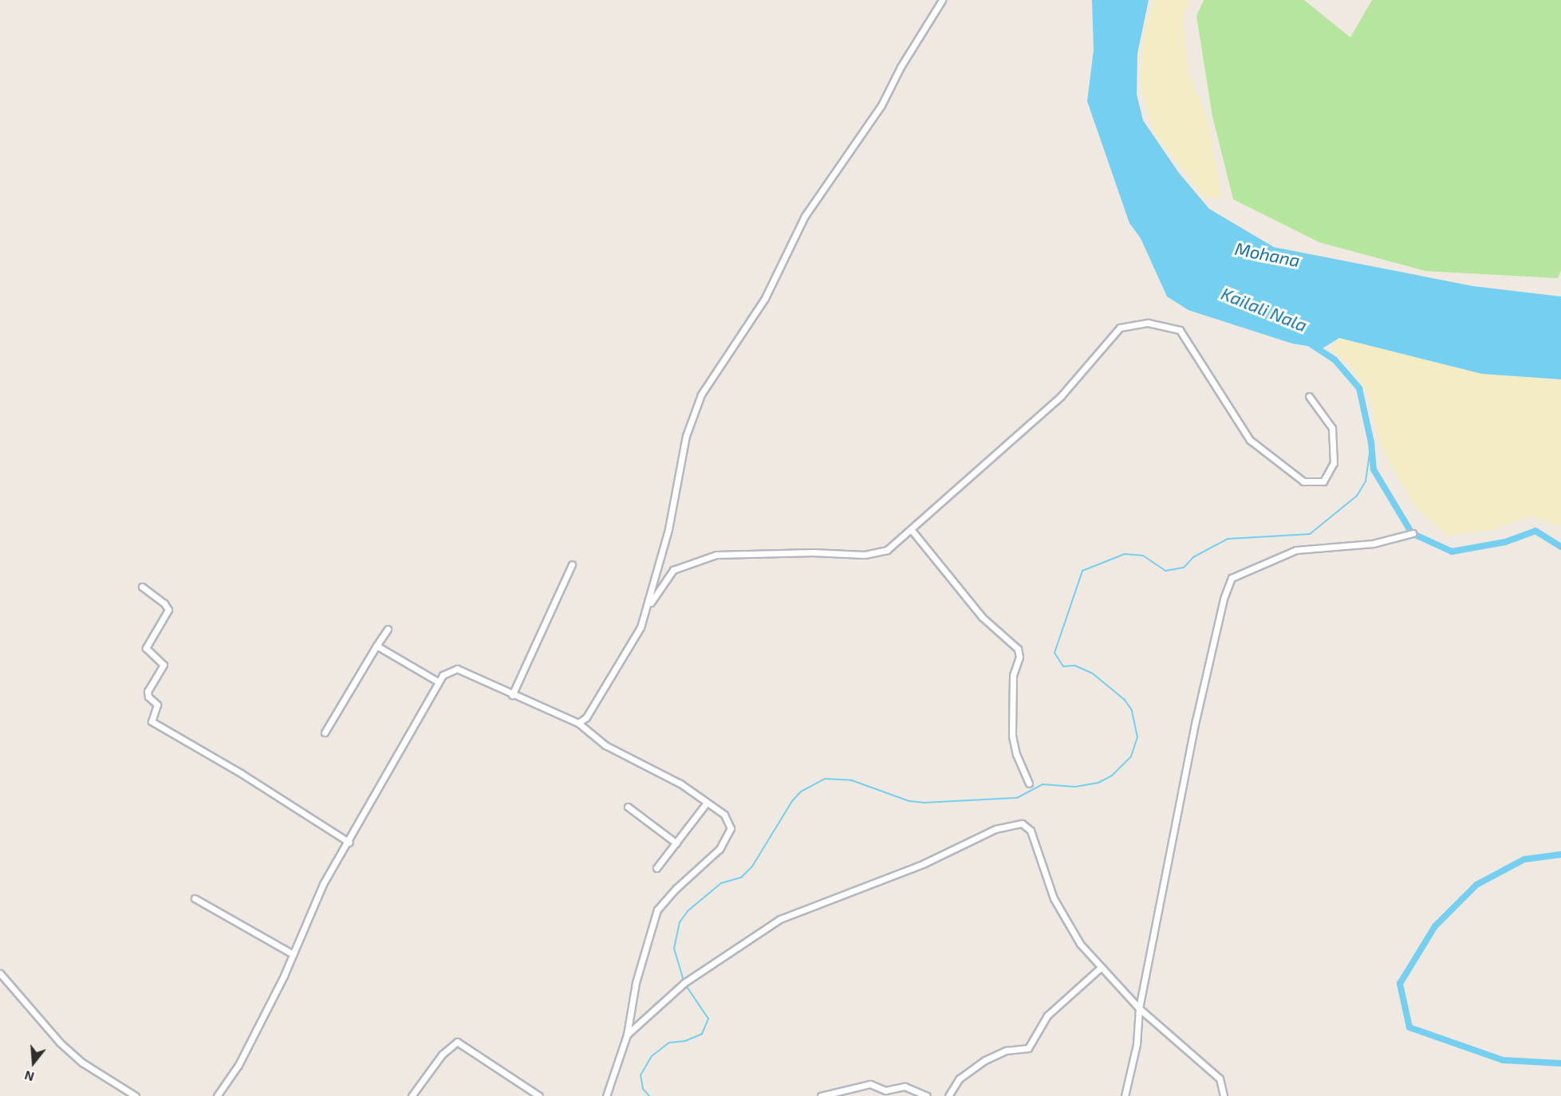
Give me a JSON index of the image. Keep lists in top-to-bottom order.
{
  "water": ["Mohana", "Kailali Nala"],
  "north": "bottom"
}
